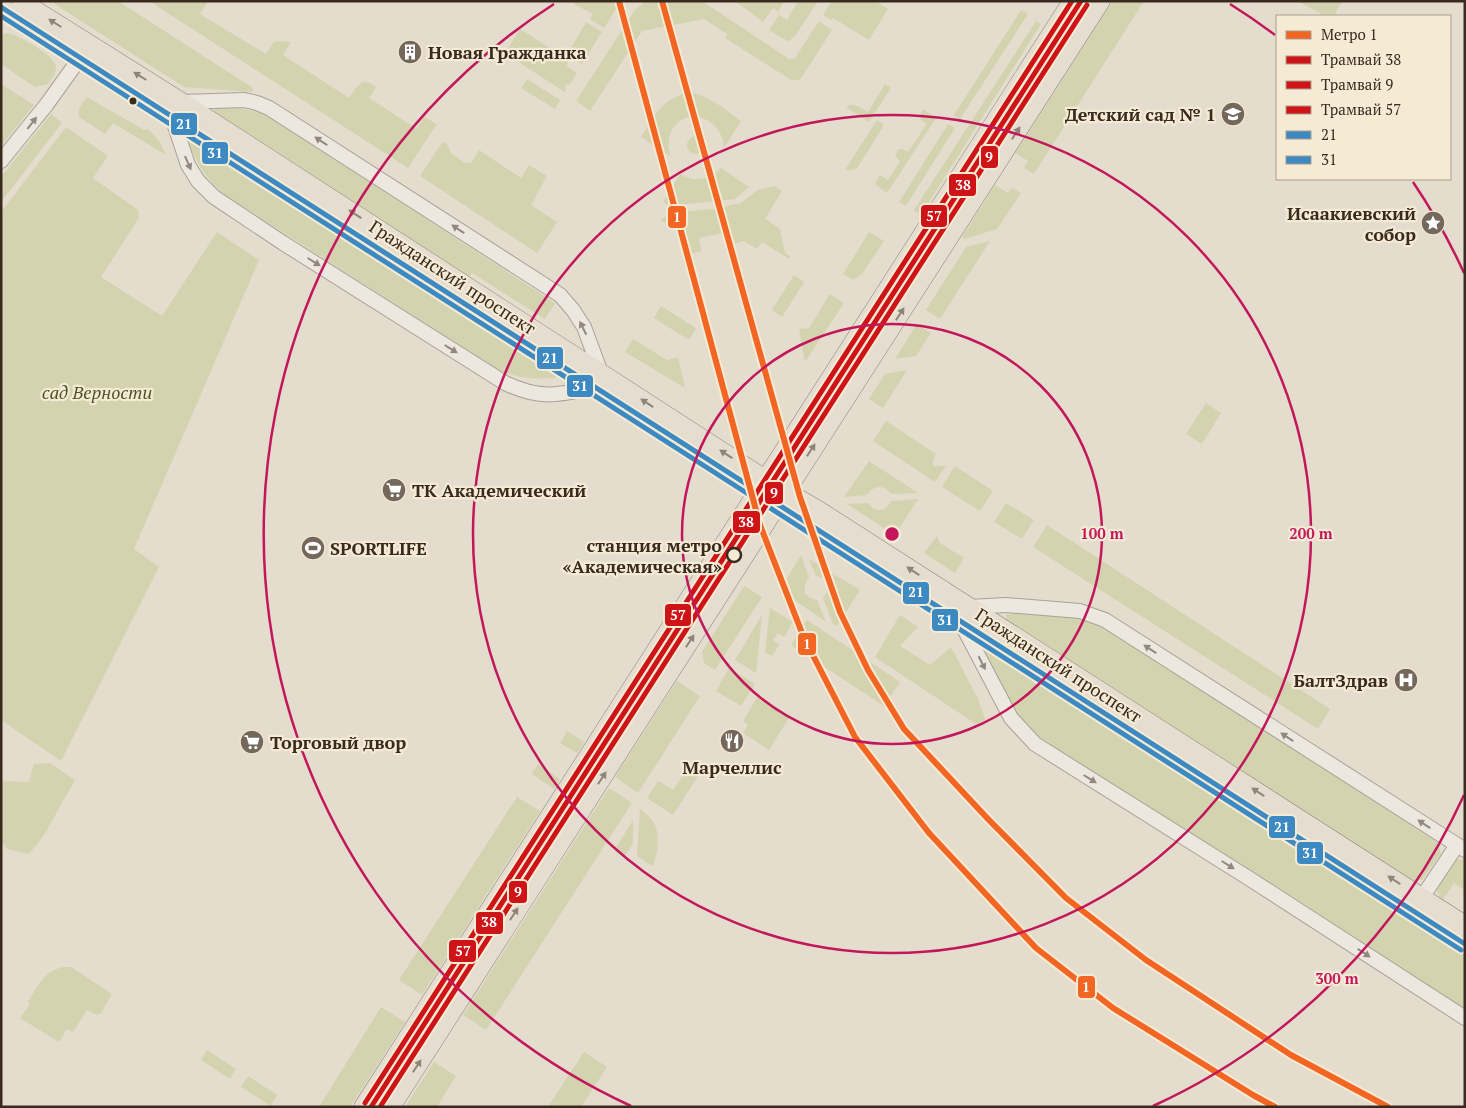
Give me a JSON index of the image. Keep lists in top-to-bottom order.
{
  "streets": {
    "main road": ["Гражданский проспект"]
  },
  "parks": ["сад Верности"],
  "places": {
    "building": ["Новая Гражданка"],
    "school or university": ["Детский сад № 1"],
    "place": ["Исаакиевский собор"],
    "supermarket": ["ТК Академический", "Торговый двор"],
    "sports": ["SPORTLIFE"],
    "other": ["станция метро «Академическая»"],
    "hospital": ["БалтЗдрав"],
    "restaurant": ["Марчеллис"]
  },
  "lines": [
    "metro line 1",
    "tram line 38",
    "tram line 57",
    "tram line 9",
    "transit line 21",
    "transit line 31"
  ],
  "legend": [
    "Метро 1",
    "Трамвай 38",
    "Трамвай 9",
    "Трамвай 57",
    "21",
    "31"
  ],
  "rings": ["100 m", "200 m", "300 m"]
}
